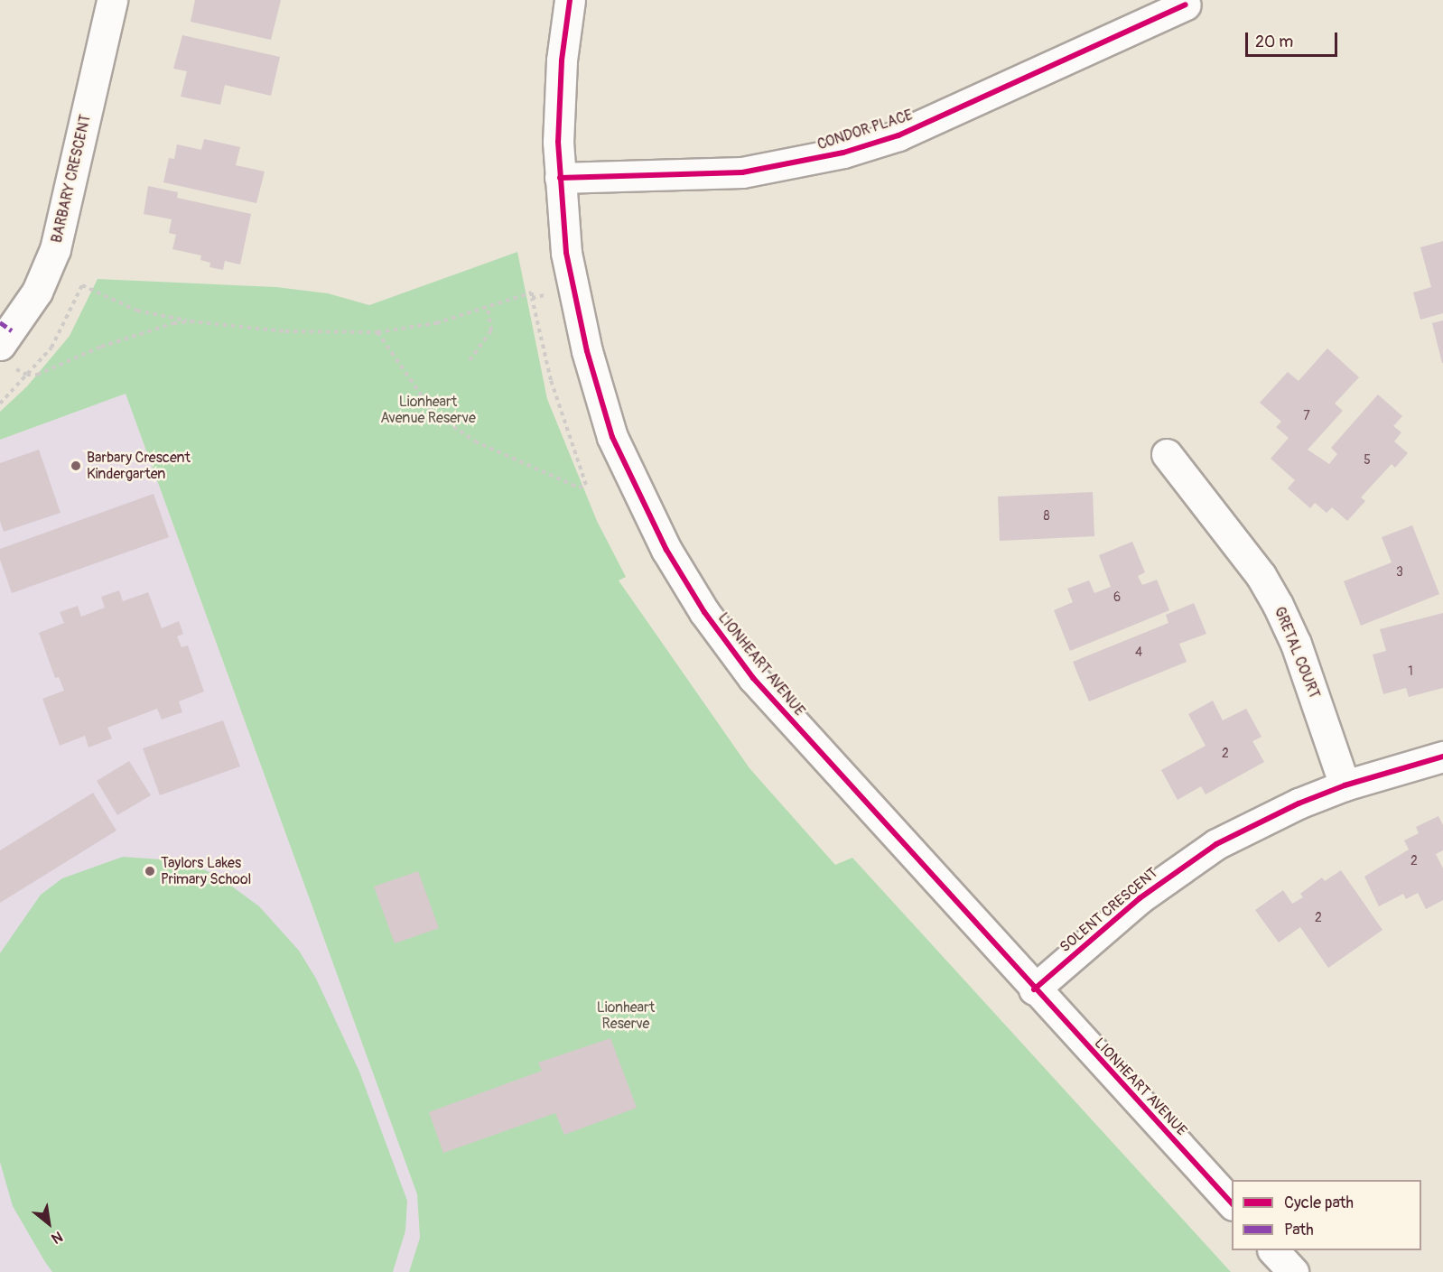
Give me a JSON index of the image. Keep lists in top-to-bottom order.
{
  "streets": {
    "street": [
      "CONDOR PLACE",
      "BARBARY CRESCENT",
      "GRETAL COURT",
      "LIONHEART AVENUE",
      "SOLENT CRESCENT"
    ]
  },
  "crossings": [
    ["CONDOR PLACE", "LIONHEART AVENUE"],
    ["GRETAL COURT", "SOLENT CRESCENT"],
    ["LIONHEART AVENUE", "SOLENT CRESCENT"]
  ],
  "parks": ["Lionheart Avenue Reserve", "Lionheart Reserve"],
  "places": ["Barbary Crescent Kindergarten", "Taylors Lakes Primary School"],
  "house_numbers": [
    "7",
    "5",
    "8",
    "3",
    "6",
    "4",
    "1",
    "2",
    "2",
    "2"
  ],
  "legend": ["Cycle path", "Path"],
  "scale_bar": "20 m",
  "north": "bottom right"
}
